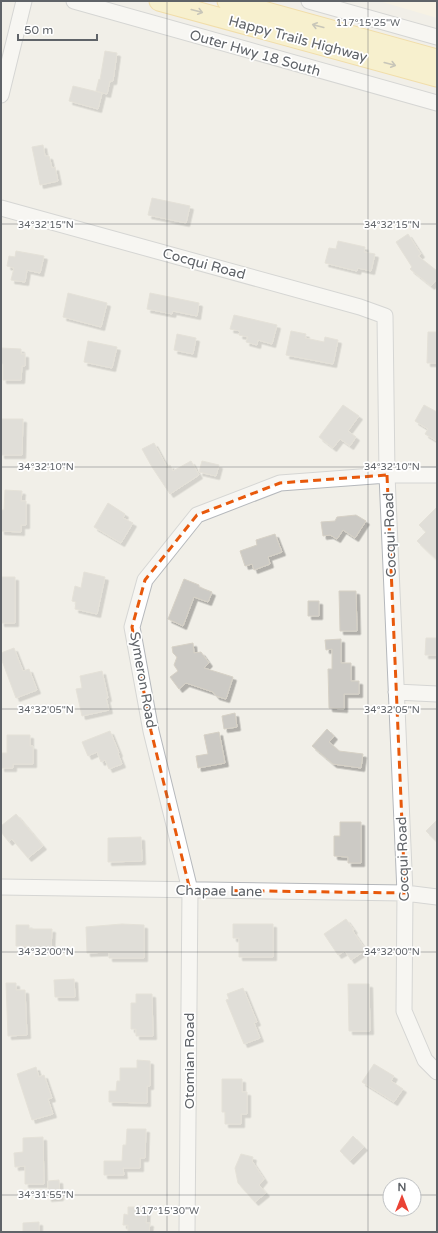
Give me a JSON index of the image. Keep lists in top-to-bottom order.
{
  "streets": {
    "main road": ["Happy Trails Highway"],
    "street": [
      "Outer Hwy 18 South",
      "Cocqui Road",
      "Symeron Road",
      "Chapae Lane",
      "Otomian Road"
    ]
  },
  "crossings": [
    ["Cocqui Road", "Symeron Road"],
    ["Cocqui Road", "Chapae Lane"],
    ["Symeron Road", "Chapae Lane"],
    ["Symeron Road", "Otomian Road"],
    ["Chapae Lane", "Otomian Road"]
  ],
  "scale_bar": "50 m",
  "north": "top",
  "coordinates": [
    "117°15'25\"W",
    "34°32'15\"N",
    "34°32'10\"N",
    "34°32'05\"N",
    "34°32'00\"N",
    "34°31'55\"N",
    "117°15'30\"W"
  ]
}
